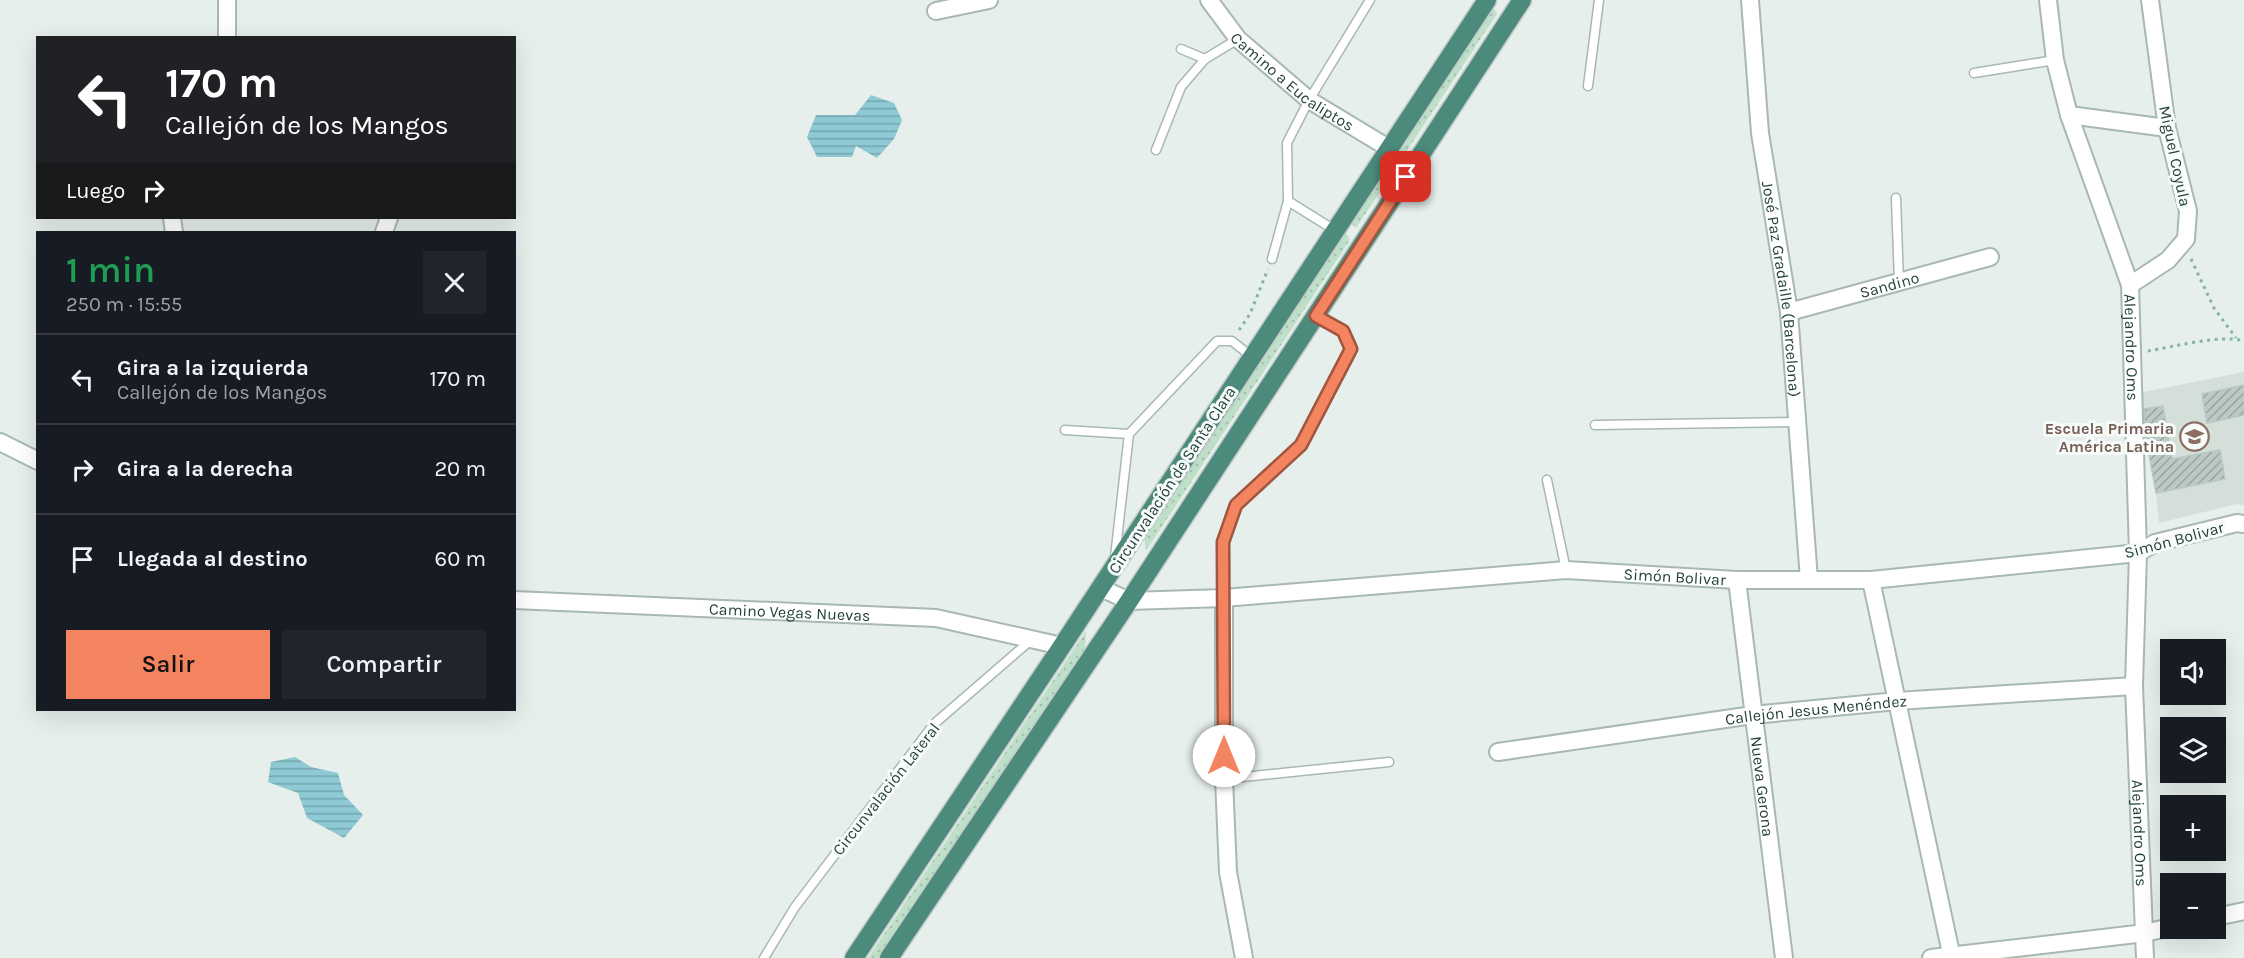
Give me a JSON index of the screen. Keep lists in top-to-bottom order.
{
  "streets": {
    "highway": ["Circunvalación de Santa Clara"],
    "street": [
      "Camino a Eucaliptos",
      "Miguel Coyula",
      "Sandino",
      "José Paz Gradaille (Barcelona)",
      "Alejandro Oms",
      "Simón Bolivar",
      "Camino Vegas Nuevas",
      "Callejón Jesus Menéndez",
      "Nueva Gerona"
    ],
    "lane": ["Circunvalación Lateral"]
  },
  "crossings": [
    ["Camino a Eucaliptos", "Circunvalación de Santa Clara"],
    ["Sandino", "José Paz Gradaille (Barcelona)"],
    ["José Paz Gradaille (Barcelona)", "Simón Bolivar"],
    ["Alejandro Oms", "Simón Bolivar"],
    ["Alejandro Oms", "Callejón Jesus Menéndez"],
    ["Circunvalación de Santa Clara", "Simón Bolivar"],
    ["Circunvalación de Santa Clara", "Camino Vegas Nuevas"],
    ["Simón Bolivar", "Nueva Gerona"],
    ["Camino Vegas Nuevas", "Circunvalación Lateral"],
    ["Callejón Jesus Menéndez", "Nueva Gerona"]
  ],
  "places": {
    "school or university": ["Escuela Primaria América Latina"]
  },
  "page": {
    "turn": ["170 m", "Callejón de los Mangos"],
    "then": "Luego",
    "heading": ["1 min", "250 m · 15:55"],
    "list": [
      {
        "name": "Gira a la izquierda",
        "note": "Callejón de los Mangos",
        "value": "170 m"
      },
      {
        "name": "Gira a la derecha",
        "value": "20 m"
      },
      {
        "name": "Llegada al destino",
        "value": "60 m"
      }
    ],
    "buttons": ["Salir", "Compartir"],
    "map_buttons": ["+", "−"]
  }
}
